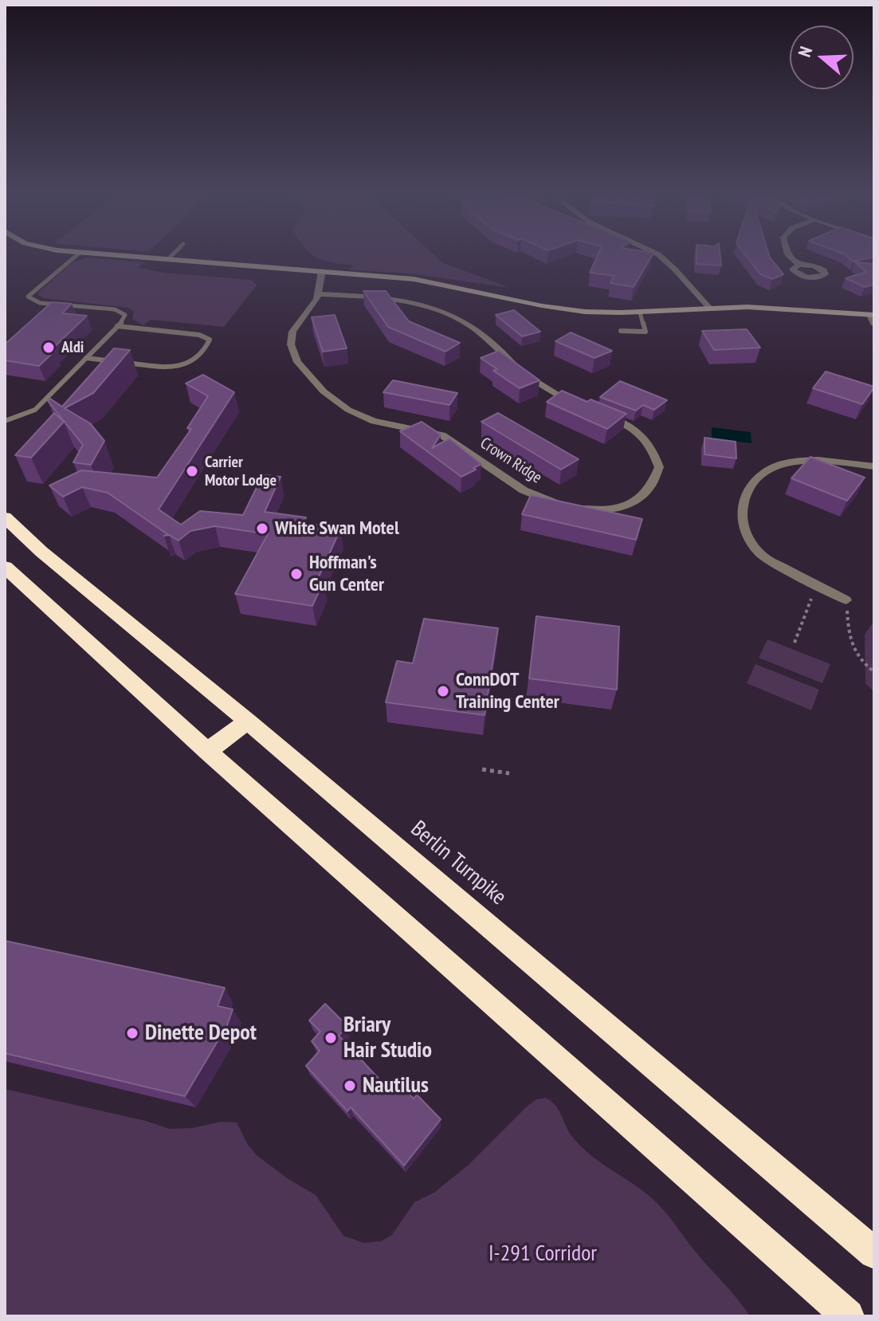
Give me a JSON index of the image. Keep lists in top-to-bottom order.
{
  "streets": {
    "highway": ["Berlin Turnpike"],
    "street": ["Crown Ridge"]
  },
  "parks": ["I-291 Corridor"],
  "places": [
    "Aldi",
    "Carrier Motor Lodge",
    "White Swan Motel",
    "Hoffman's Gun Center",
    "ConnDOT Training Center",
    "Dinette Depot",
    "Briary Hair Studio",
    "Nautilus"
  ],
  "north": "left"
}
